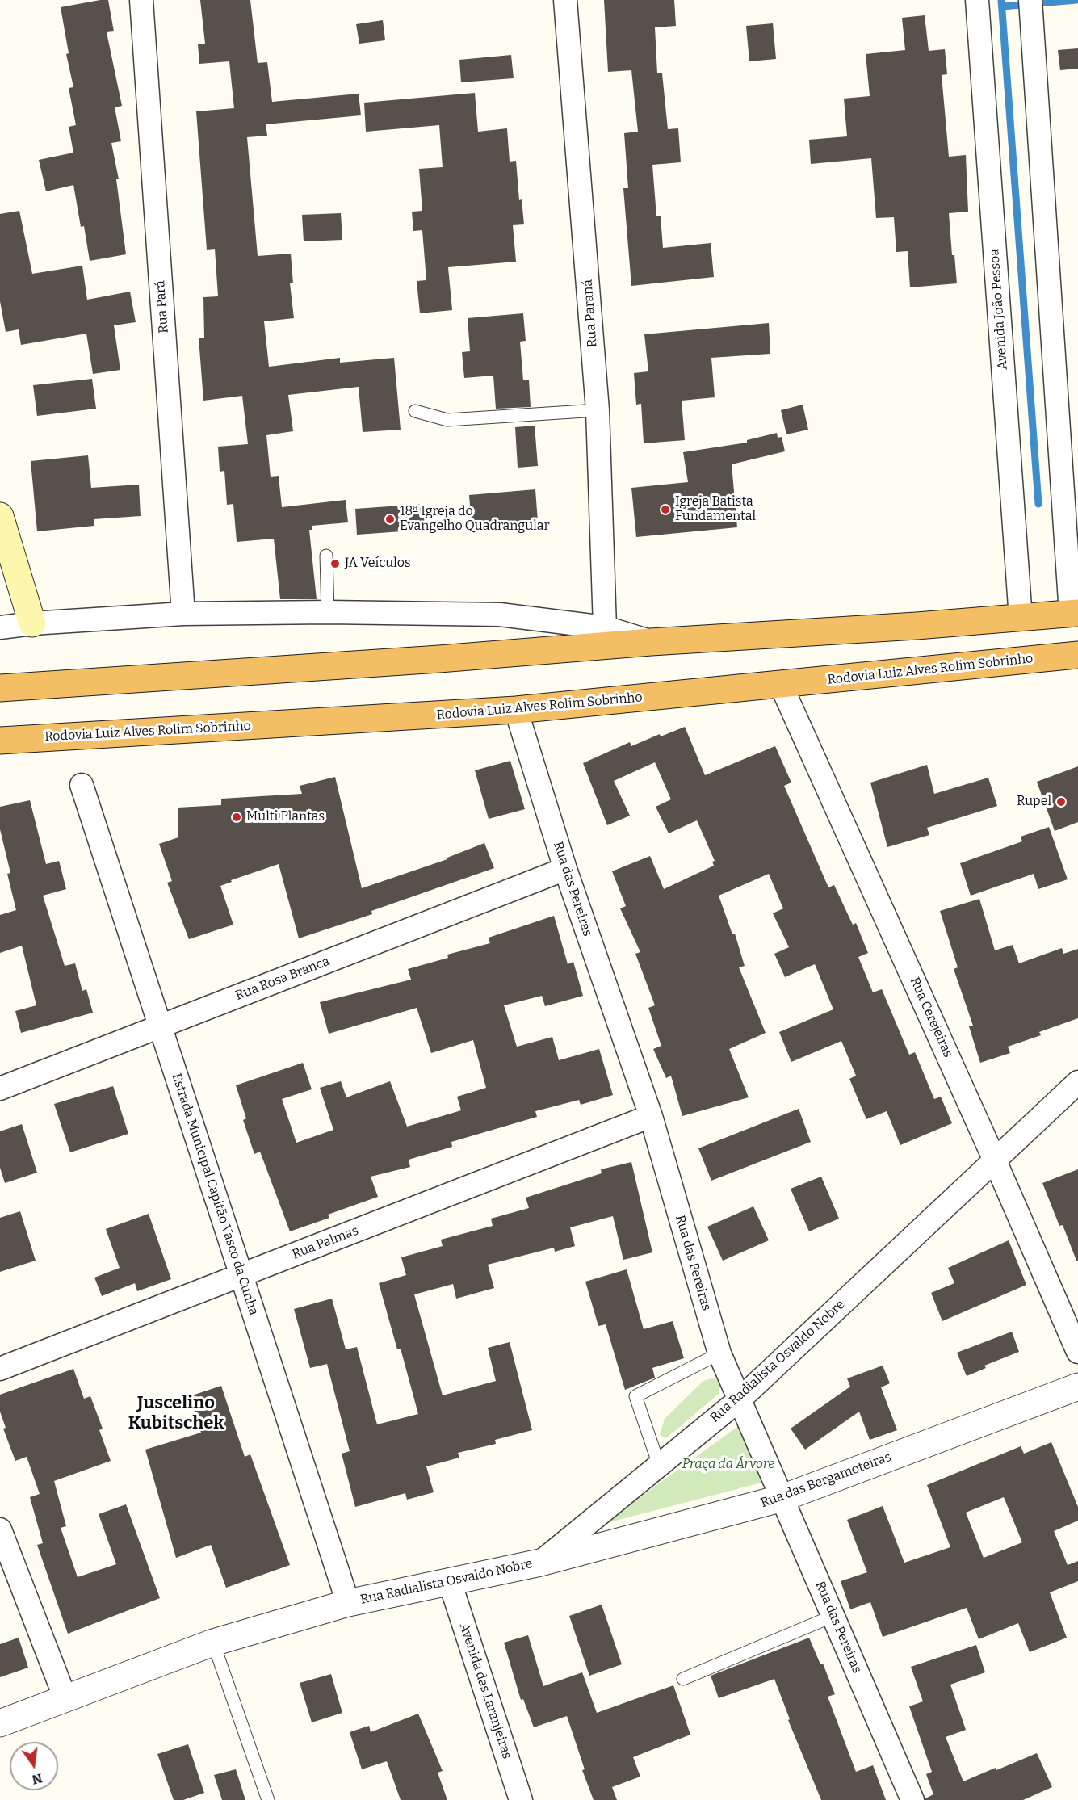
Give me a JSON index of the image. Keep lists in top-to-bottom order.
{
  "streets": {
    "highway": ["Rodovia Luiz Alves Rolim Sobrinho"],
    "street": [
      "Rua Pará",
      "Avenida João Pessoa",
      "Rua Paraná",
      "Rua das Pereiras",
      "Rua Rosa Branca",
      "Rua Cerejeiras",
      "Estrada Municipal Capitão Vasco da Cunha",
      "Rua Palmas",
      "Rua Radialista Osvaldo Nobre",
      "Rua das Bergamoteiras",
      "Avenida das Laranjeiras"
    ]
  },
  "crossings": [
    ["Rodovia Luiz Alves Rolim Sobrinho", "Rua das Pereiras"],
    ["Rodovia Luiz Alves Rolim Sobrinho", "Rua Cerejeiras"],
    ["Rua das Pereiras", "Rua Rosa Branca"],
    ["Rua das Pereiras", "Rua Palmas"],
    ["Rua das Pereiras", "Rua Radialista Osvaldo Nobre"],
    ["Rua das Pereiras", "Rua das Bergamoteiras"],
    ["Rua Rosa Branca", "Estrada Municipal Capitão Vasco da Cunha"],
    ["Rua Cerejeiras", "Rua Radialista Osvaldo Nobre"],
    ["Estrada Municipal Capitão Vasco da Cunha", "Rua Palmas"],
    ["Estrada Municipal Capitão Vasco da Cunha", "Rua Radialista Osvaldo Nobre"],
    ["Rua Radialista Osvaldo Nobre", "Rua das Bergamoteiras"],
    ["Rua Radialista Osvaldo Nobre", "Avenida das Laranjeiras"]
  ],
  "districts": ["Juscelino Kubitschek"],
  "parks": ["Praça da Árvore"],
  "places": [
    "Igreja Batista Fundamental",
    "18ª Igreja do Evangelho Quadrangular",
    "JA Veículos",
    "Rupel",
    "Multi Plantas"
  ],
  "north": "bottom"
}
